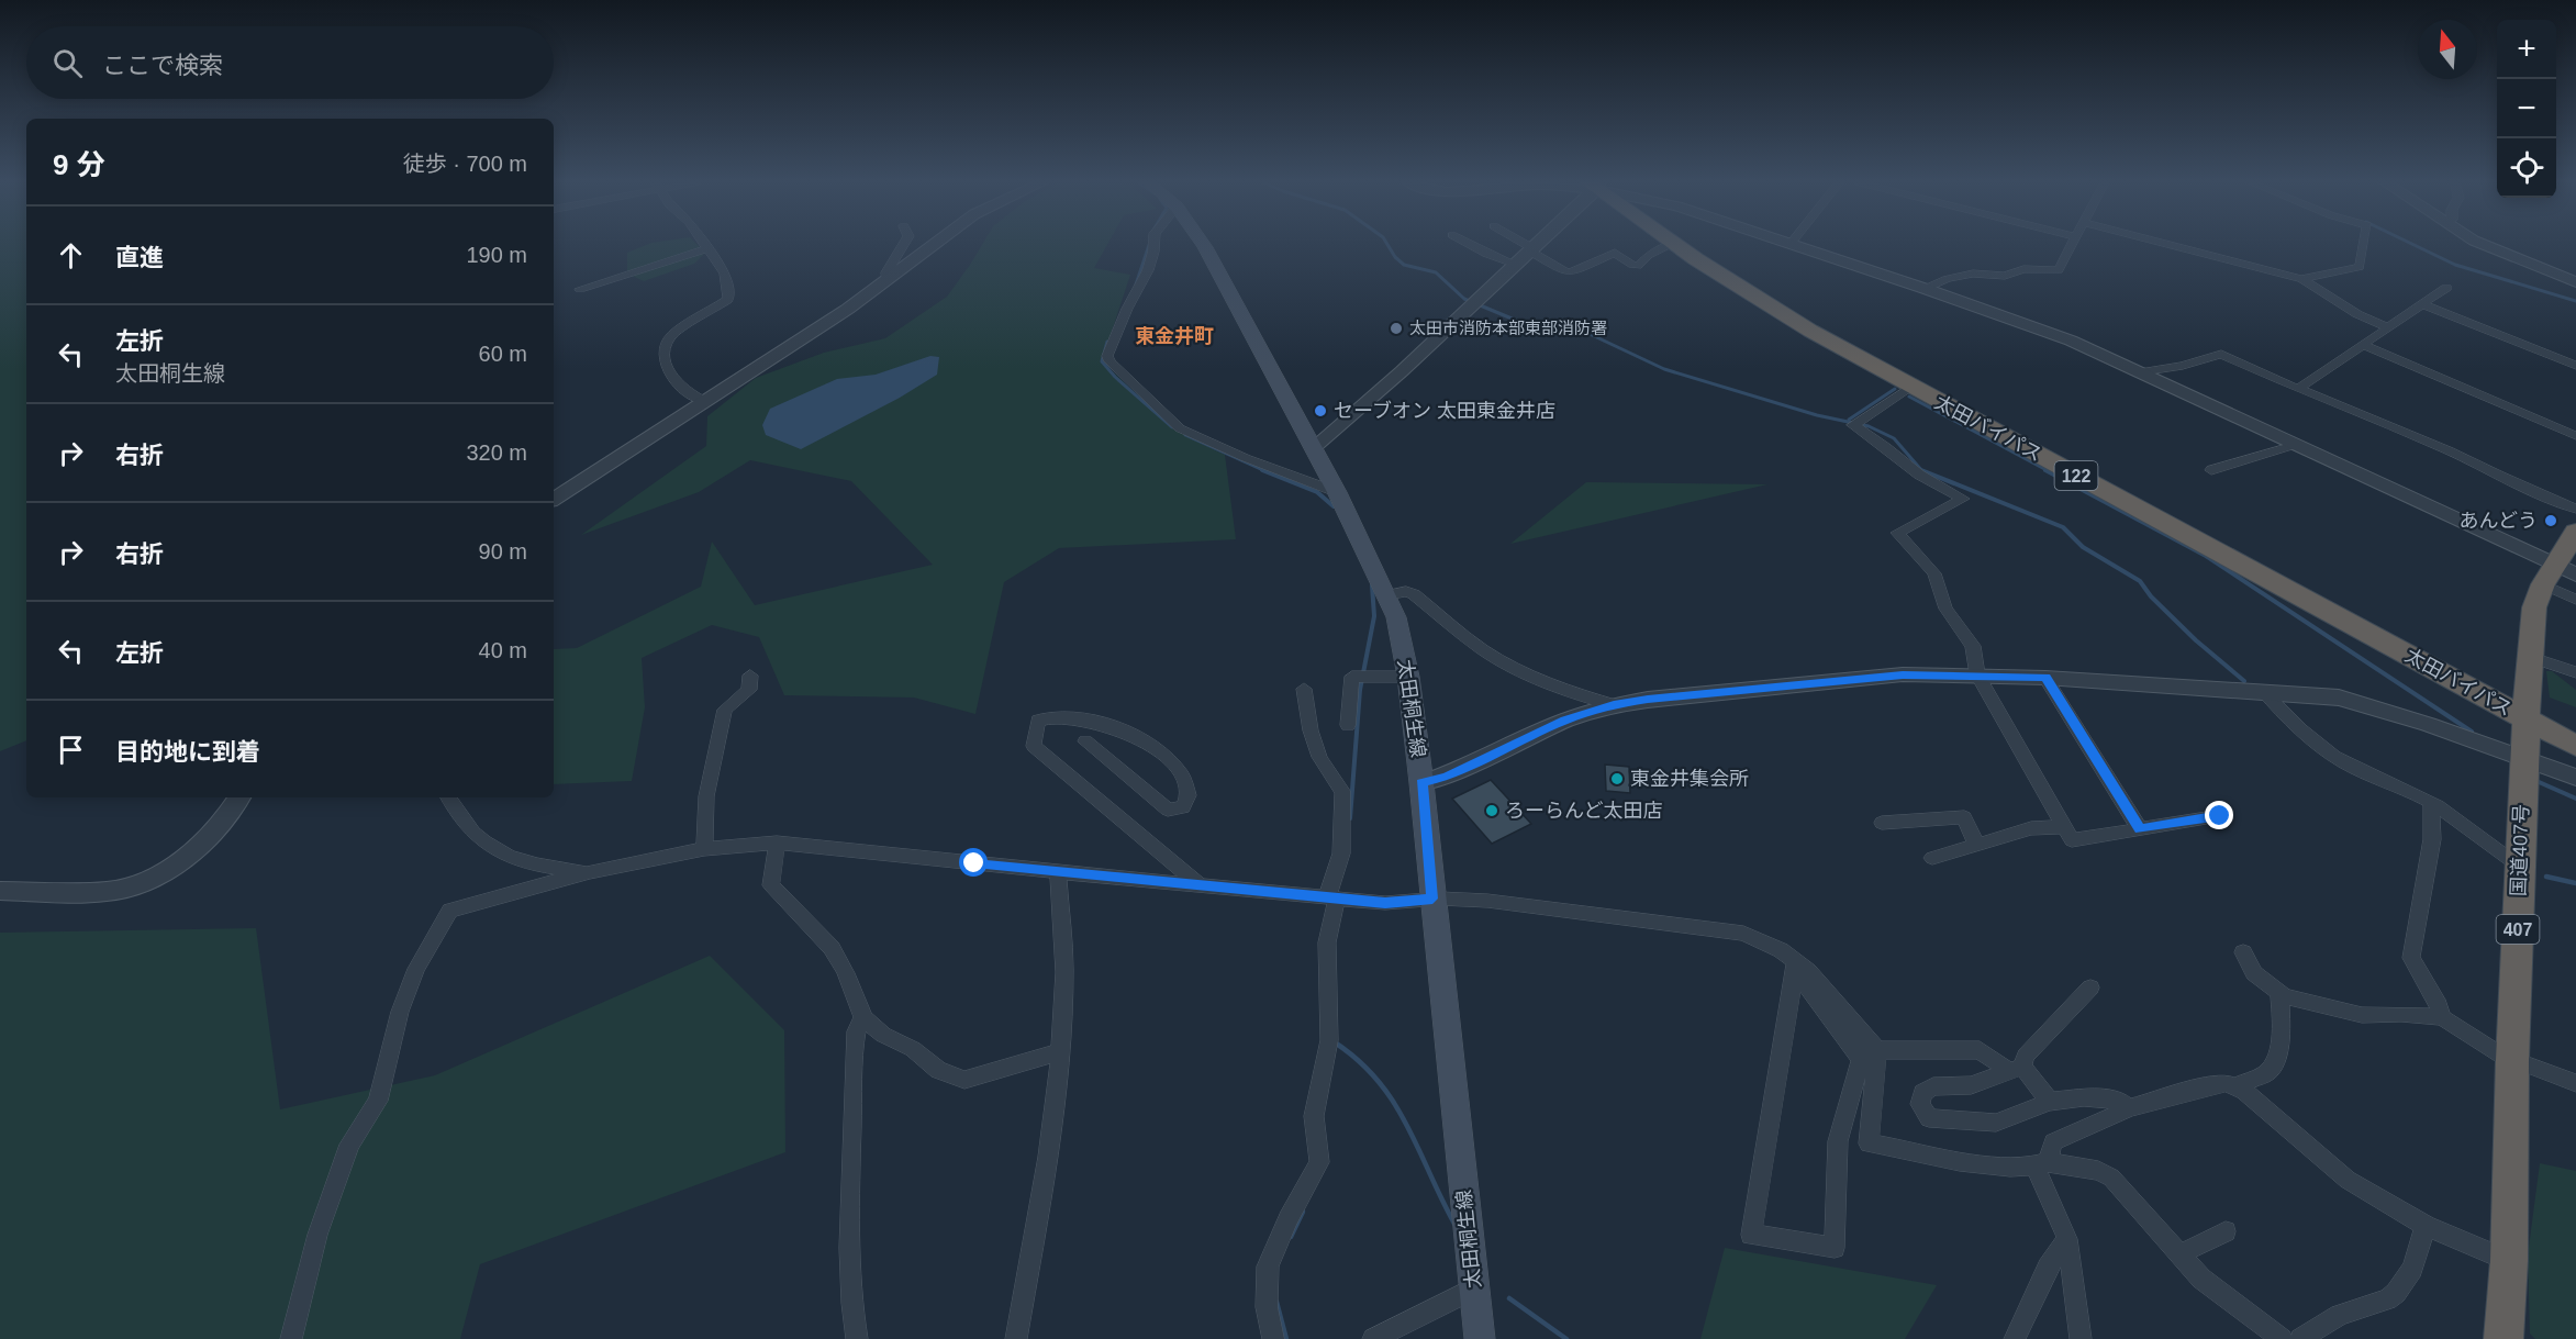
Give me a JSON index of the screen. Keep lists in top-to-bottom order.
{
  "streets": {
    "highway": [
      "太田バイパス",
      "122",
      "国道407号",
      "407"
    ],
    "main road": ["太田桐生線"]
  },
  "crossings": [
    ["太田バイパス", "国道407号"]
  ],
  "districts": ["東金井町"],
  "places": [
    "太田市消防本部東部消防署",
    "セーブオン 太田東金井店",
    "あんどう",
    "東金井集会所",
    "ろーらんど太田店"
  ],
  "north": "top",
  "page": {
    "map_buttons": ["+", "−"],
    "search": "ここで検索",
    "heading": ["9 分", "徒歩 · 700 m"],
    "list": [
      ["直進", "190 m"],
      ["左折", "太田桐生線", "60 m"],
      ["右折", "320 m"],
      ["右折", "90 m"],
      ["左折", "40 m"],
      "目的地に到着"
    ]
  }
}
